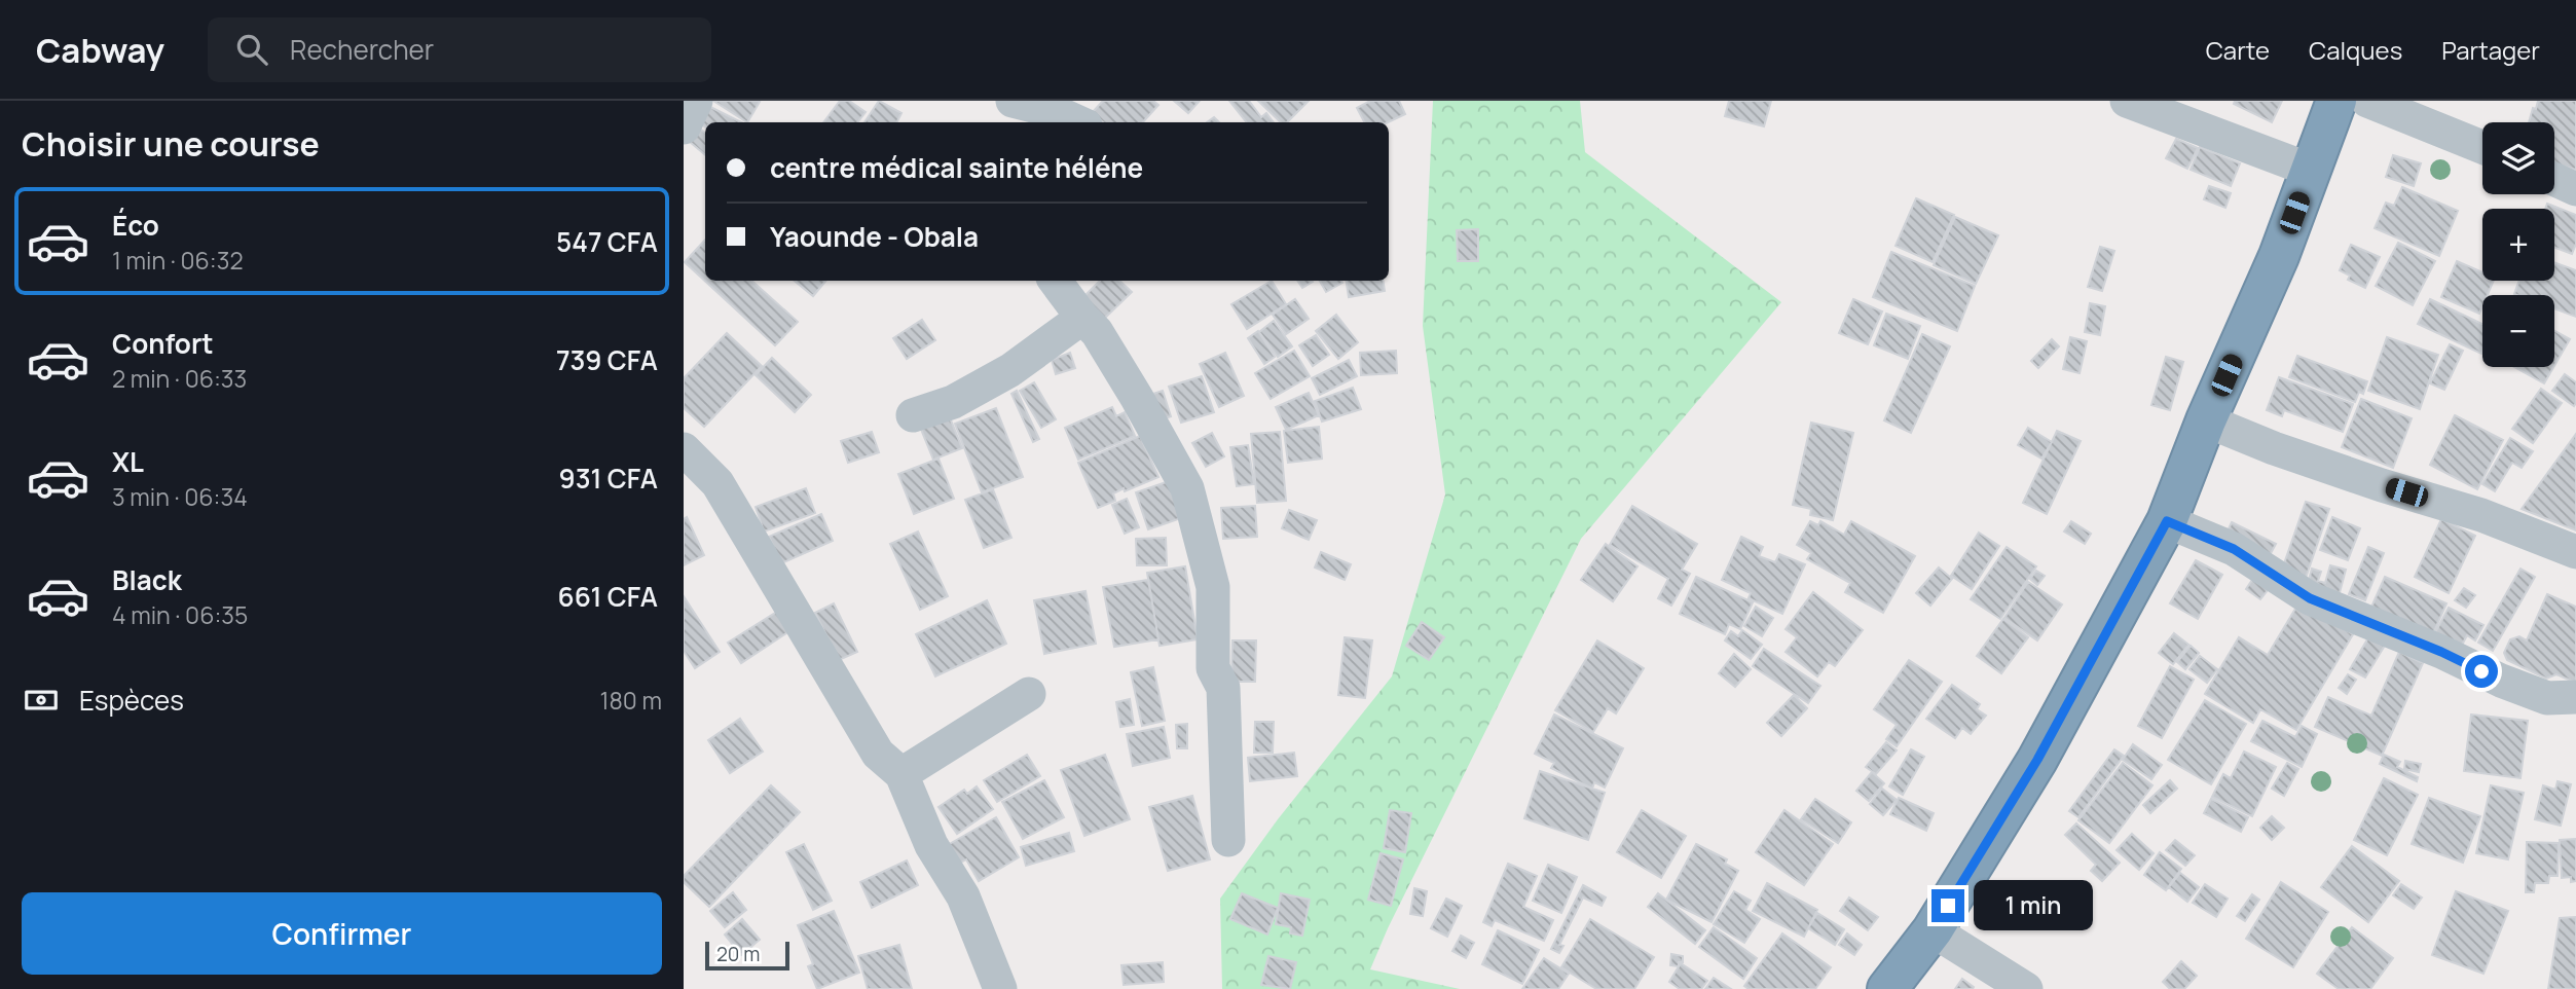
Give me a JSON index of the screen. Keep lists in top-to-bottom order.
{
  "scale_bar": "20 m",
  "page": {
    "header": "Cabway",
    "search": "Rechercher",
    "nav": ["Carte", "Calques", "Partager"],
    "heading": "Choisir une course",
    "map_buttons": ["+", "−"],
    "banner": ["centre médical sainte héléne", "Yaounde - Obala"],
    "list": [
      {
        "name": "Éco",
        "note": "1 min · 06:32",
        "value": "547 CFA"
      },
      {
        "name": "Confort",
        "note": "2 min · 06:33",
        "value": "739 CFA"
      },
      {
        "name": "XL",
        "note": "3 min · 06:34",
        "value": "931 CFA"
      },
      {
        "name": "Black",
        "note": "4 min · 06:35",
        "value": "661 CFA"
      }
    ],
    "pay": ["Espèces", "180 m"],
    "buttons": "Confirmer",
    "bubble": "1 min",
    "scale": "20 m"
  }
}
